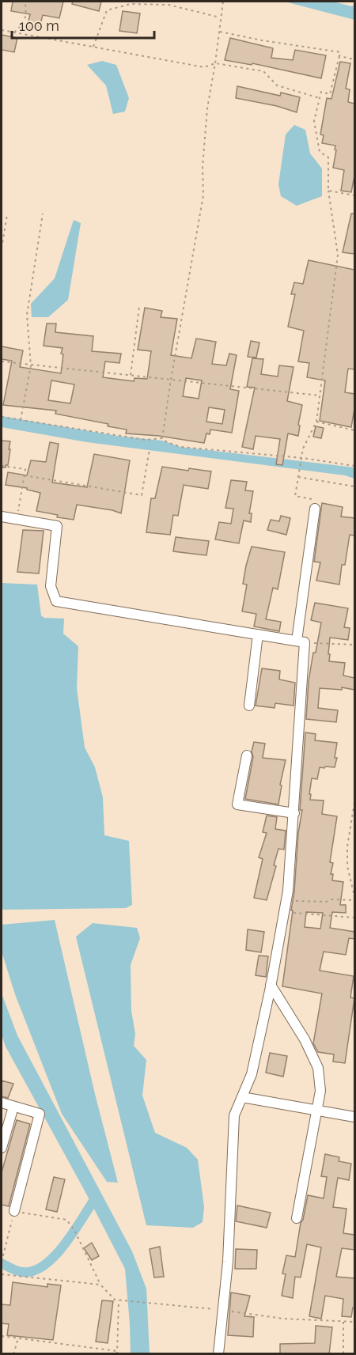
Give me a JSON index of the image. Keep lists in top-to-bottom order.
{
  "scale_bar": "100 m"
}
